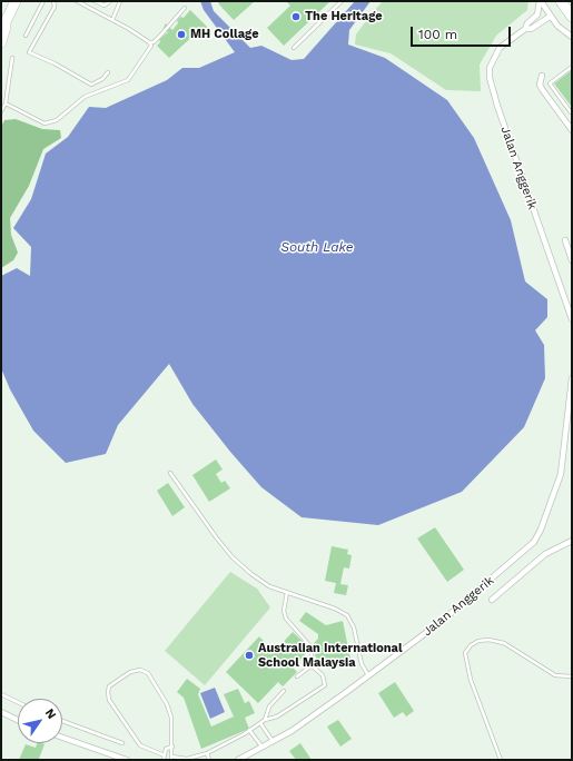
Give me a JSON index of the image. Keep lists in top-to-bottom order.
{
  "streets": {
    "street": ["Jalan Anggerik"]
  },
  "water": ["South Lake"],
  "places": ["The Heritage", "MH Collage", "Australian International School Malaysia"],
  "scale_bar": "100 m",
  "north": "top right"
}
